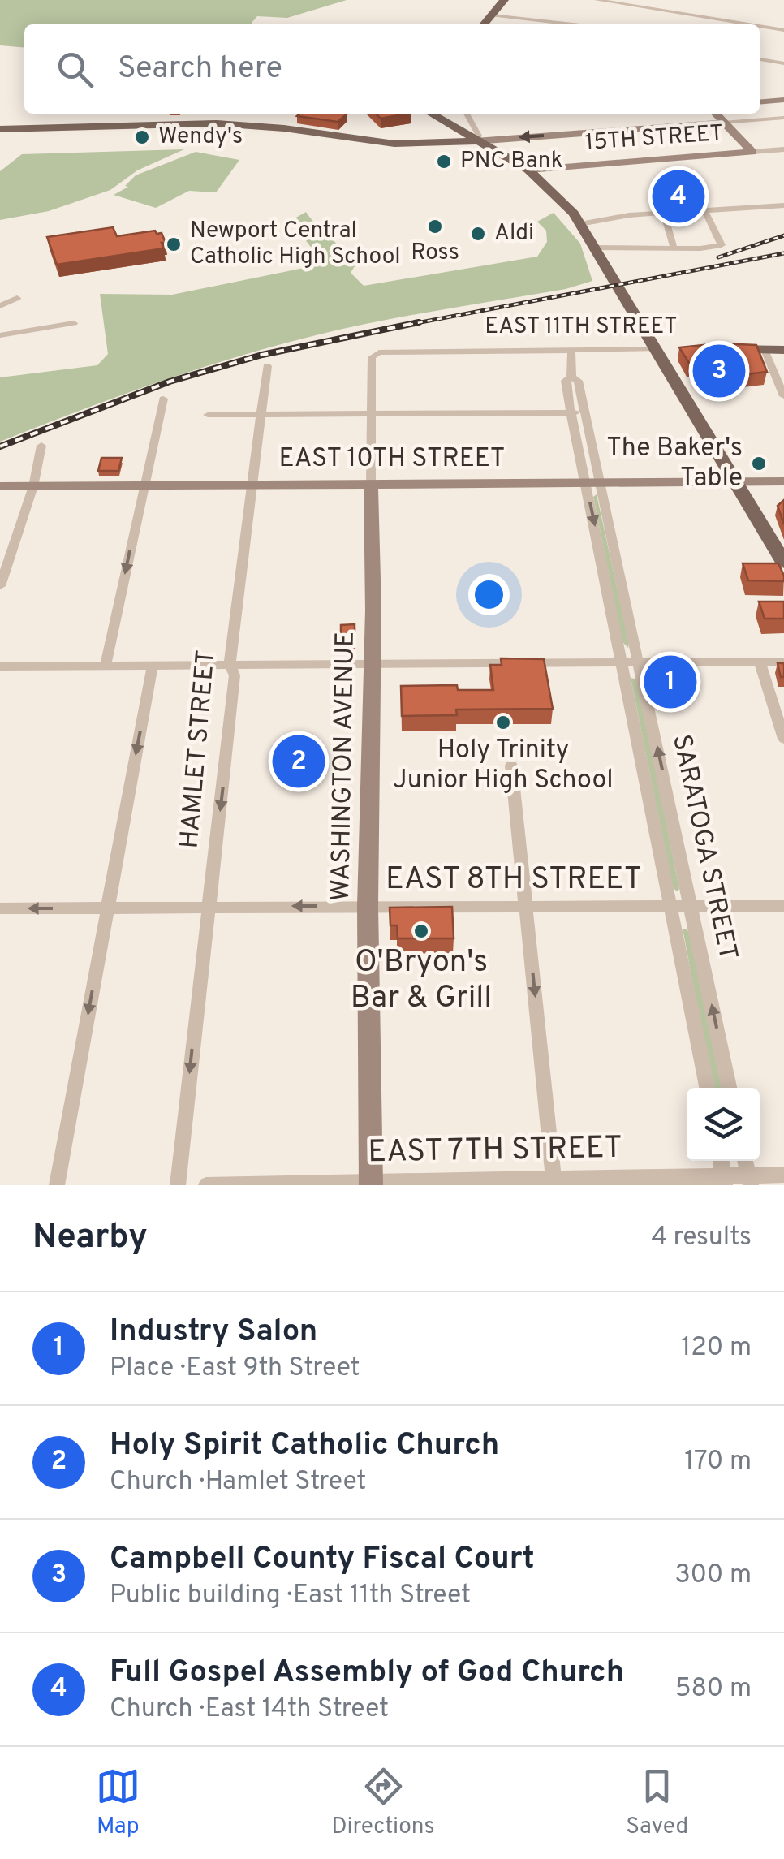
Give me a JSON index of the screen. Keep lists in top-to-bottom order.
{
  "streets": {
    "street": [
      "15TH STREET",
      "EAST 11TH STREET",
      "EAST 10TH STREET",
      "HAMLET STREET",
      "WASHINGTON AVENUE",
      "SARATOGA STREET",
      "EAST 8TH STREET",
      "EAST 7TH STREET"
    ]
  },
  "crossings": [
    ["EAST 11TH STREET", "WASHINGTON AVENUE"],
    ["EAST 11TH STREET", "SARATOGA STREET"],
    ["EAST 10TH STREET", "HAMLET STREET"],
    ["EAST 10TH STREET", "WASHINGTON AVENUE"],
    ["EAST 10TH STREET", "SARATOGA STREET"],
    ["HAMLET STREET", "EAST 8TH STREET"],
    ["WASHINGTON AVENUE", "EAST 8TH STREET"],
    ["WASHINGTON AVENUE", "EAST 7TH STREET"],
    ["SARATOGA STREET", "EAST 8TH STREET"]
  ],
  "places": [
    "Wendy's",
    "PNC Bank",
    "Ross",
    "Aldi",
    "Newport Central Catholic High School",
    "The Baker's Table",
    "Holy Trinity Junior High School",
    "O'Bryon's Bar & Grill"
  ],
  "page": {
    "search": "Search here",
    "pins": [
      "4",
      "3",
      "1",
      "2"
    ],
    "heading": ["Nearby", "4 results"],
    "list": [
      {
        "mark": "1",
        "name": "Industry Salon",
        "note": "Place · East 9th Street",
        "value": "120 m"
      },
      {
        "mark": "2",
        "name": "Holy Spirit Catholic Church",
        "note": "Church · Hamlet Street",
        "value": "170 m"
      },
      {
        "mark": "3",
        "name": "Campbell County Fiscal Court",
        "note": "Public building · East 11th Street",
        "value": "300 m"
      },
      {
        "mark": "4",
        "name": "Full Gospel Assembly of God Church",
        "note": "Church · East 14th Street",
        "value": "580 m"
      }
    ],
    "nav": ["Map", "Directions", "Saved"]
  }
}
